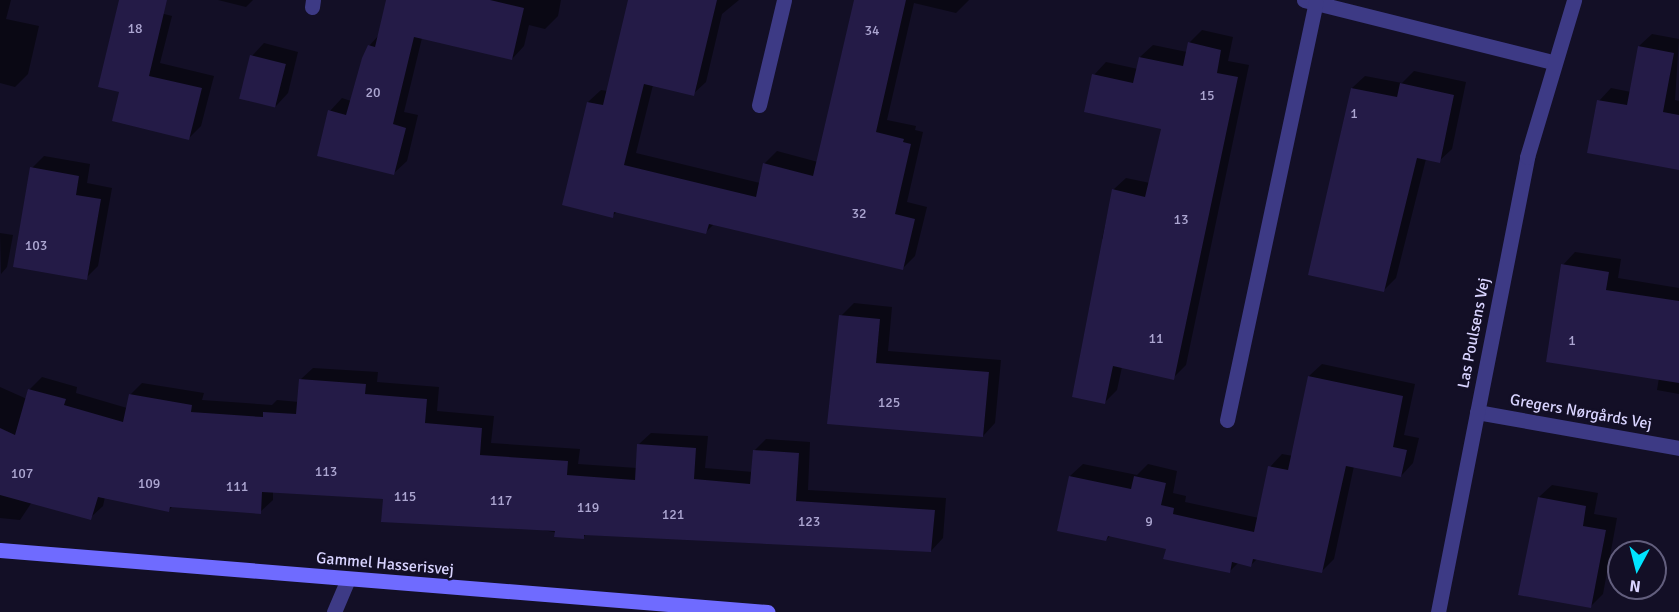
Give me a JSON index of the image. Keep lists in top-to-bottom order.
{
  "streets": {
    "street": ["Las Poulsens Vej", "Gregers Nørgårds Vej", "Gammel Hasserisvej"]
  },
  "crossings": [
    ["Las Poulsens Vej", "Gregers Nørgårds Vej"]
  ],
  "house_numbers": [
    "18",
    "34",
    "20",
    "15",
    "1",
    "32",
    "13",
    "103",
    "11",
    "1",
    "125",
    "113",
    "107",
    "109",
    "111",
    "115",
    "117",
    "119",
    "121",
    "123",
    "9"
  ],
  "north": "bottom"
}
